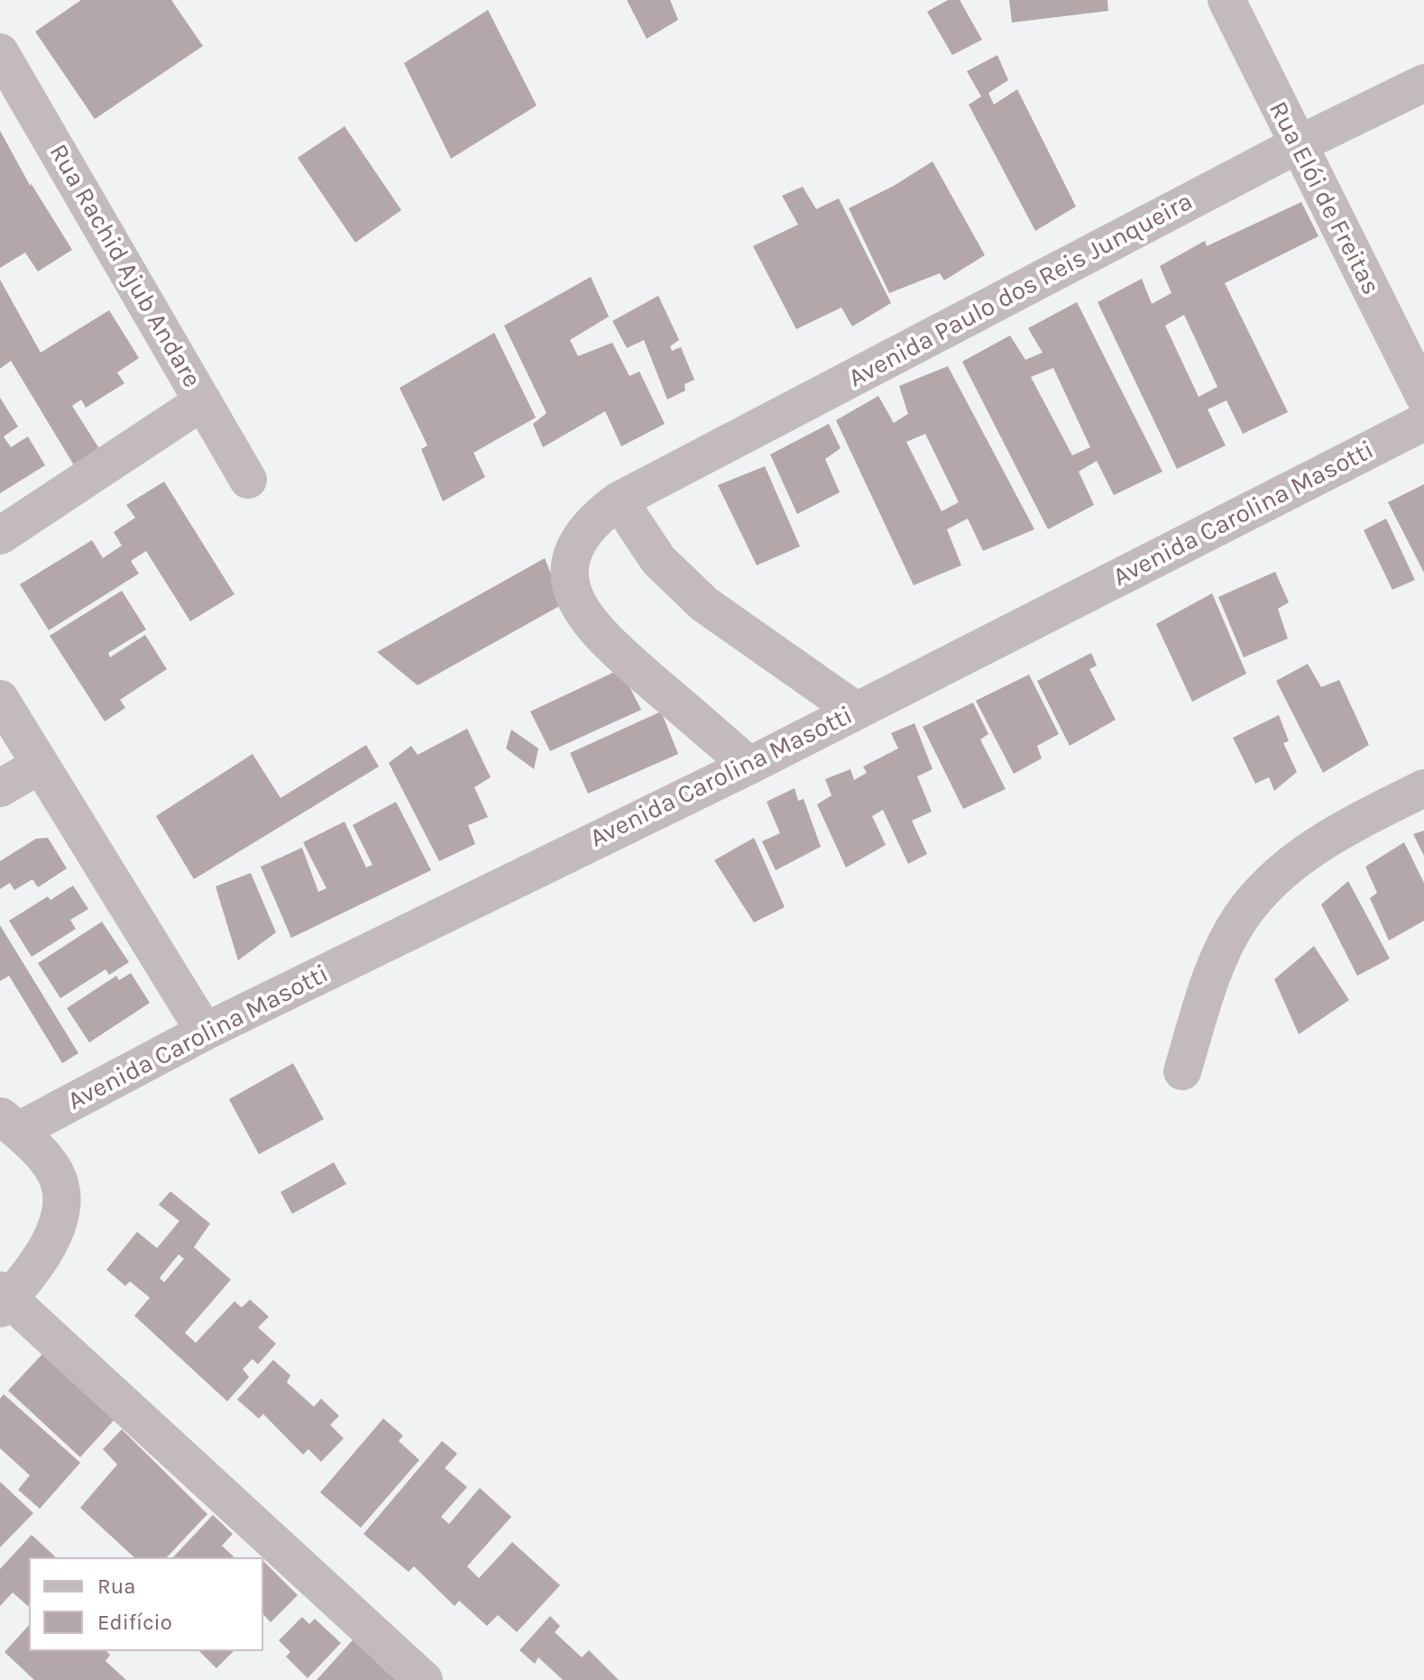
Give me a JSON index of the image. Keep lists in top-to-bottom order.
{
  "streets": {
    "street": [
      "Rua Elói de Freitas",
      "Rua Rachid Ajub Andare",
      "Avenida Paulo dos Reis Junqueira",
      "Avenida Carolina Masotti"
    ]
  },
  "crossings": [
    ["Rua Elói de Freitas", "Avenida Paulo dos Reis Junqueira"],
    ["Avenida Paulo dos Reis Junqueira", "Avenida Carolina Masotti"]
  ],
  "legend": ["Rua", "Edifício"]
}
